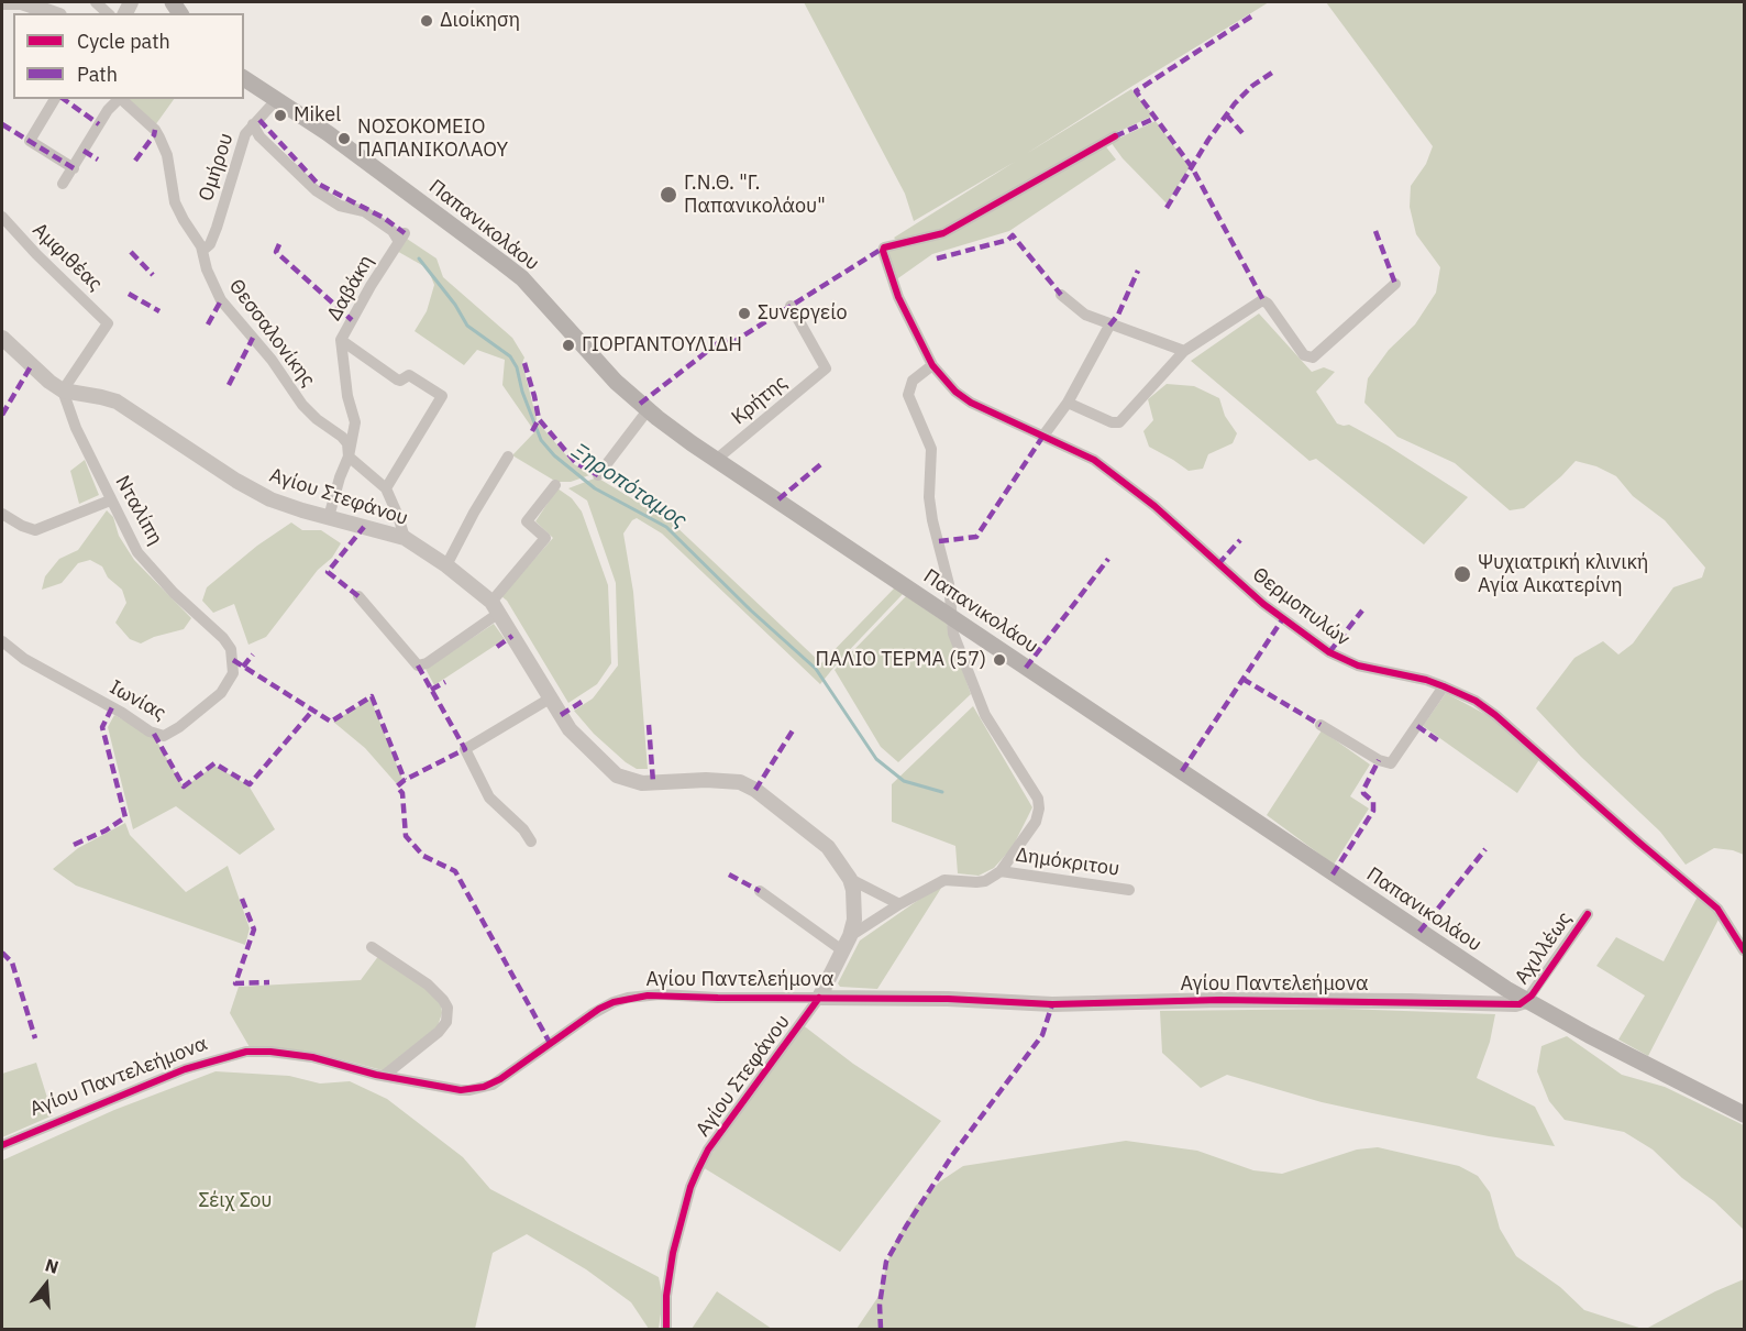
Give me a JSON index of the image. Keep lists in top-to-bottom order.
{
  "streets": {
    "main road": ["Παπανικολάου"],
    "street": [
      "Ομήρου",
      "Αμφιθέας",
      "Δαβάκη",
      "Θεσσαλονίκης",
      "Κρήτης",
      "Αγίου Στεφάνου",
      "Νταλίπη",
      "Θερμοπυλών",
      "Ιωνίας",
      "Δημόκριτου",
      "Αχιλλέως",
      "Αγίου Παντελεήμονα"
    ]
  },
  "crossings": [
    ["Ομήρου", "Παπανικολάου"],
    ["Ομήρου", "Δαβάκη"],
    ["Ομήρου", "Θεσσαλονίκης"],
    ["Παπανικολάου", "Κρήτης"],
    ["Παπανικολάου", "Αχιλλέως"],
    ["Παπανικολάου", "Αγίου Παντελεήμονα"],
    ["Αμφιθέας", "Αγίου Στεφάνου"],
    ["Αμφιθέας", "Νταλίπη"],
    ["Δαβάκη", "Θεσσαλονίκης"],
    ["Δαβάκη", "Αγίου Στεφάνου"],
    ["Θεσσαλονίκης", "Αγίου Στεφάνου"],
    ["Αγίου Στεφάνου", "Νταλίπη"],
    ["Αγίου Στεφάνου", "Αγίου Παντελεήμονα"],
    ["Νταλίπη", "Ιωνίας"],
    ["Αχιλλέως", "Αγίου Παντελεήμονα"]
  ],
  "water": ["Ξηροπόταμος"],
  "parks": ["Σέιχ Σου"],
  "places": [
    "Διοίκηση",
    "Mikel",
    "ΝΟΣΟΚΟΜΕΙΟ ΠΑΠΑΝΙΚΟΛΑΟΥ",
    "Γ.Ν.Θ. \"Γ. Παπανικολάου\"",
    "Συνεργείο",
    "ΓΙΟΡΓΑΝΤΟΥΛΙΔΗ",
    "Ψυχιατρική κλινική Αγία Αικατερίνη",
    "ΠΑΛΙΟ ΤΕΡΜΑ (57)"
  ],
  "legend": ["Cycle path", "Path"],
  "north": "top"
}
